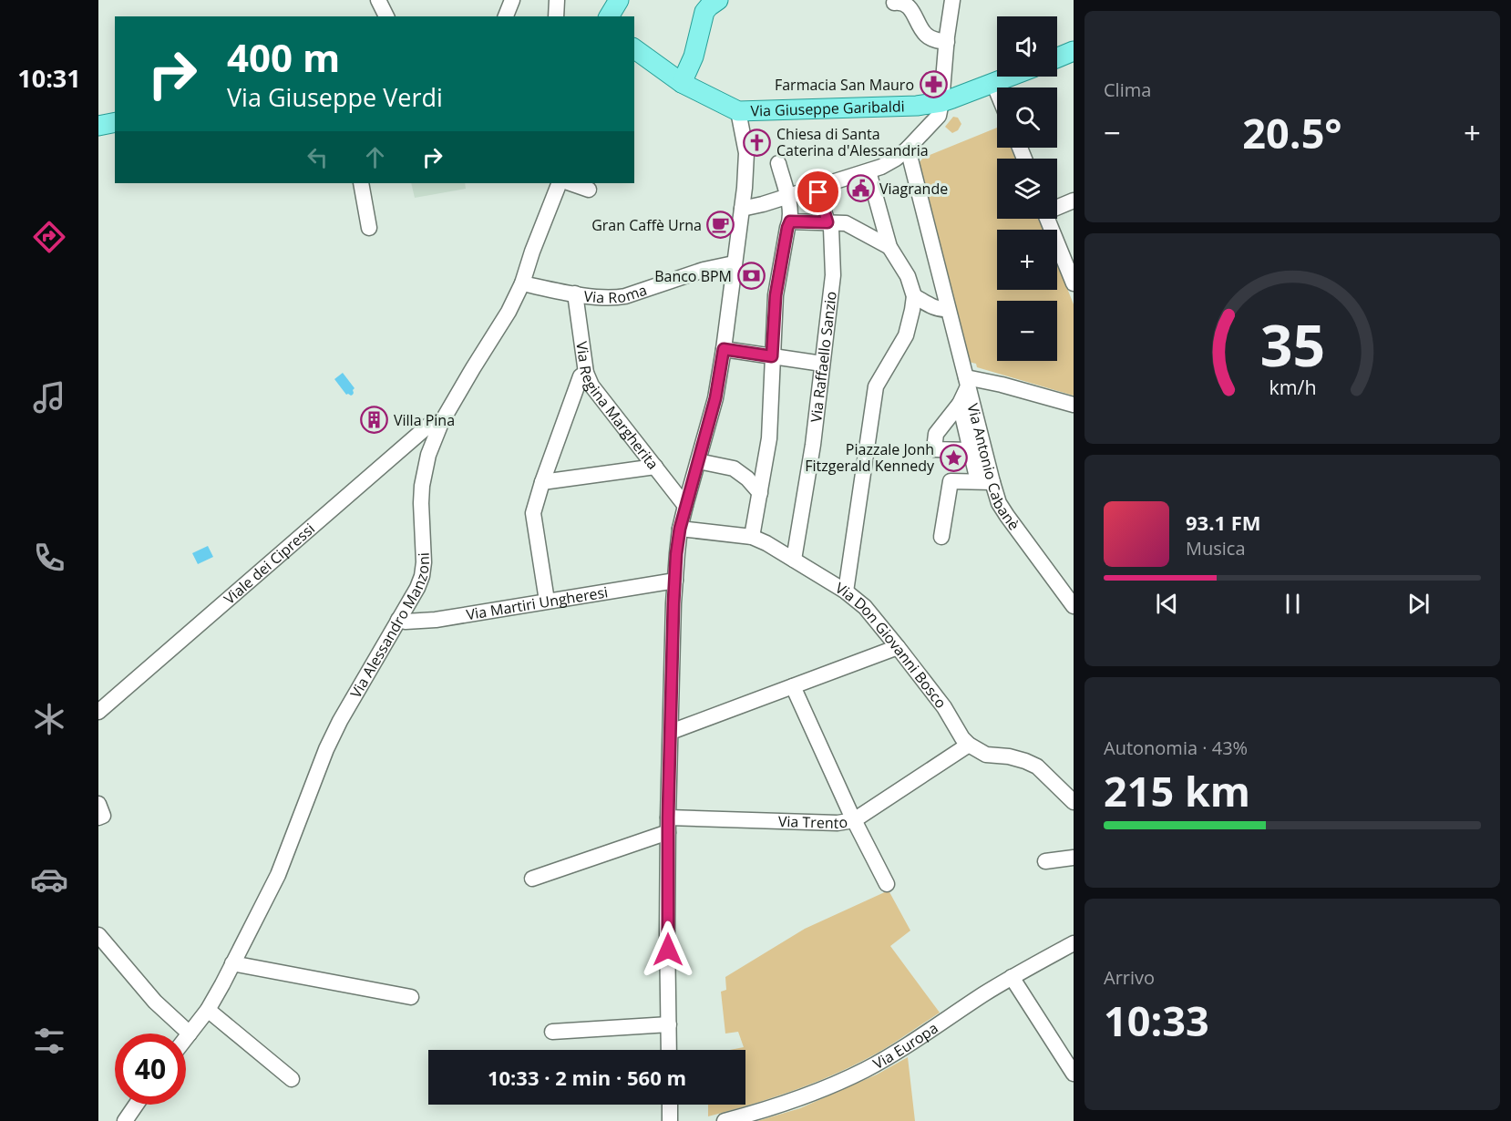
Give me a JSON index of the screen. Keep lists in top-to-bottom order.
{
  "streets": {
    "main road": ["Via Giuseppe Garibaldi"],
    "street": [
      "Via Roma",
      "Via Raffaello Sanzio",
      "Via Regina Margherita",
      "Via Antonio Cabanè",
      "Viale dei Cipressi",
      "Via Martiri Ungheresi",
      "Via Alessandro Manzoni",
      "Via Don Giovanni Bosco",
      "Via Trento",
      "Via Europa"
    ]
  },
  "crossings": [
    ["Via Roma", "Via Regina Margherita"],
    ["Via Roma", "Via Alessandro Manzoni"],
    ["Via Raffaello Sanzio", "Via Don Giovanni Bosco"],
    ["Viale dei Cipressi", "Via Alessandro Manzoni"],
    ["Via Martiri Ungheresi", "Via Alessandro Manzoni"],
    ["Via Don Giovanni Bosco", "Via Trento"]
  ],
  "places": {
    "pharmacy": ["Farmacia San Mauro"],
    "church": ["Chiesa di Santa Caterina d'Alessandria"],
    "public building": ["Viagrande"],
    "cafe": ["Gran Caffè Urna"],
    "bank": ["Banco BPM"],
    "building": ["Villa Pina"],
    "place": ["Piazzale Jonh Fitzgerald Kennedy"]
  },
  "page": {
    "tabs": "10:31",
    "tile": [
      "Clima",
      ["Autonomia · 43%", "215 km"],
      ["Arrivo", "10:33"]
    ],
    "map_buttons": ["+", "−"],
    "turn": ["400 m", "Via Giuseppe Verdi"],
    "heat": ["−", "20.5°", "+"],
    "song": ["93.1 FM", "Musica"],
    "limit": "40",
    "trip": "10:33 · 2 min · 560 m",
    "gauge": ["35", "km/h"]
  }
}
